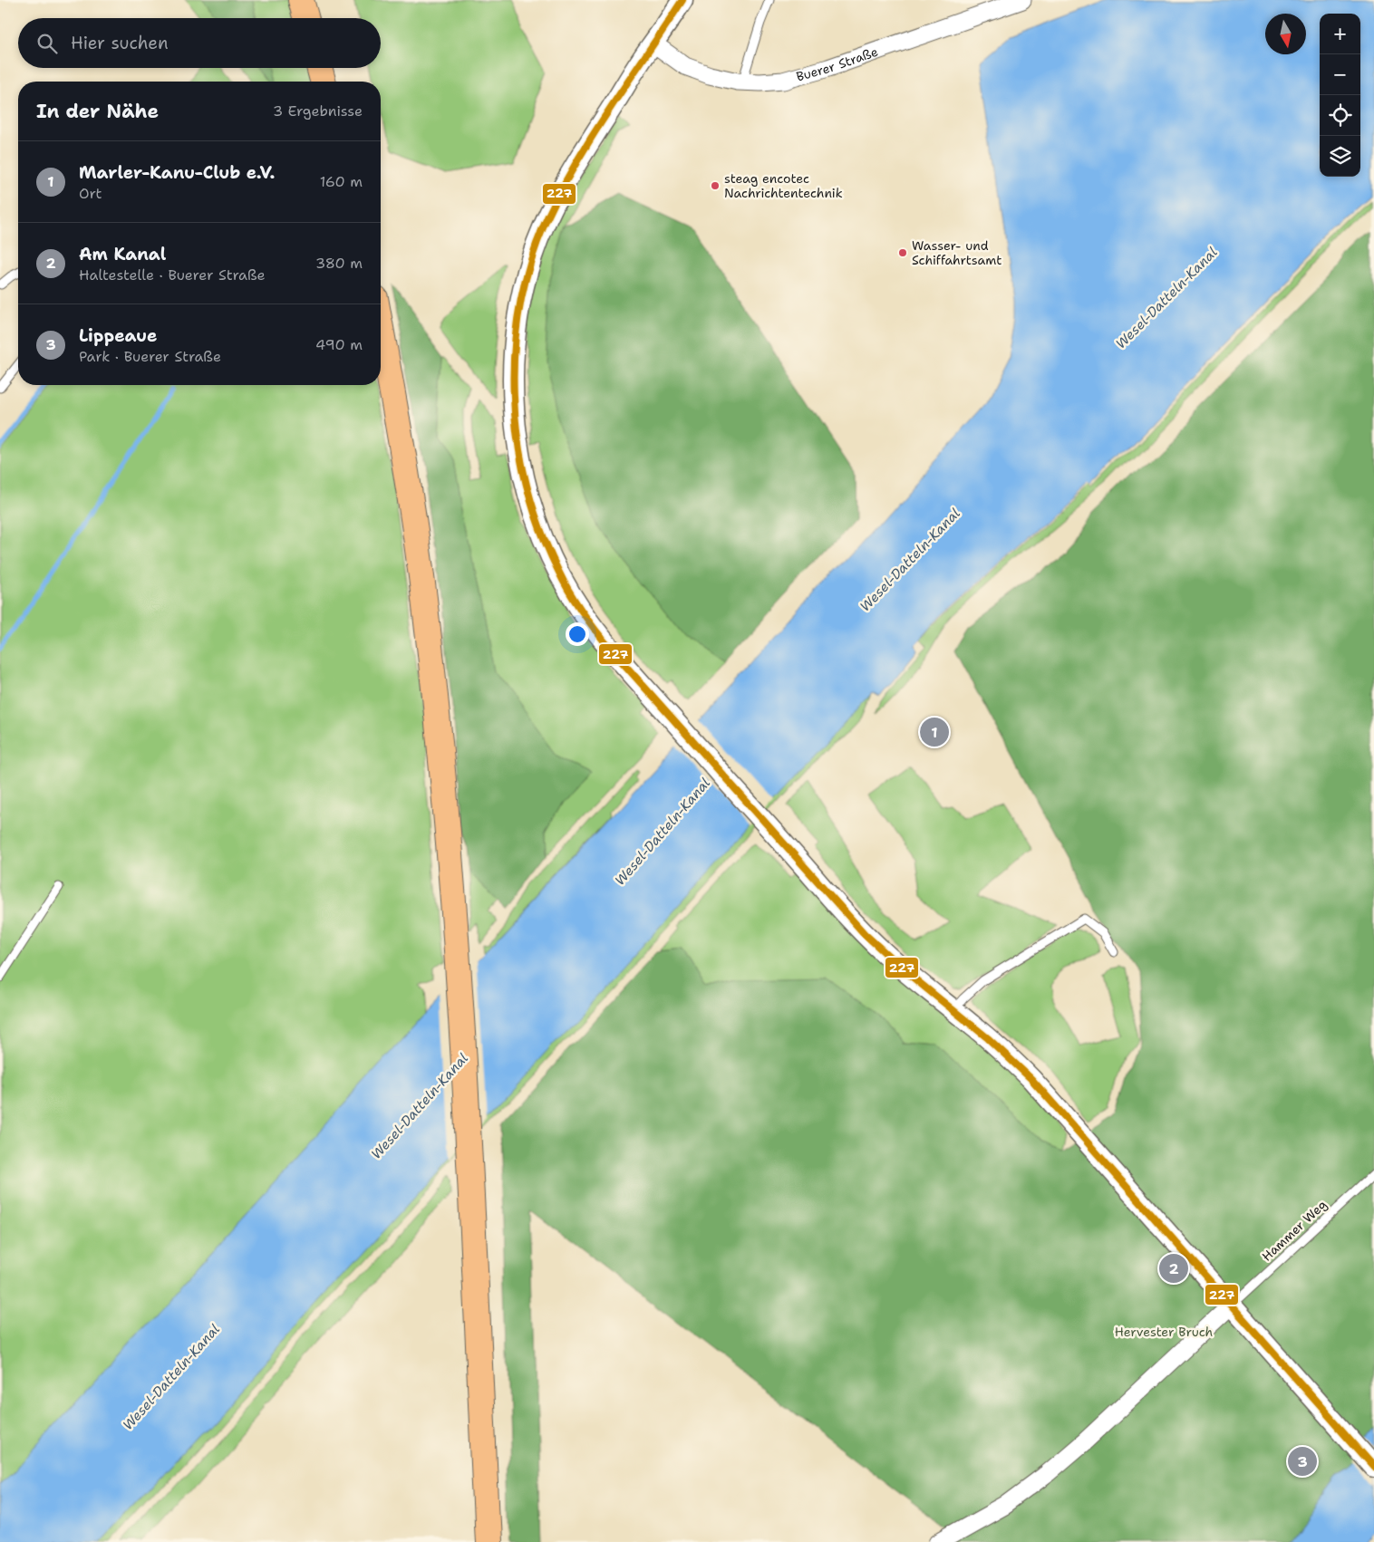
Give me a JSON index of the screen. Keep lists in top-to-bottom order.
{
  "streets": {
    "street": ["Buerer Straße"],
    "lane": ["Hammer Weg"]
  },
  "water": ["Wesel-Datteln-Kanal"],
  "parks": ["Hervester Bruch"],
  "places": ["steag encotec Nachrichtentechnik", "Wasser- und Schiffahrtsamt"],
  "lines": ["transit line 227"],
  "north": "bottom",
  "page": {
    "map_buttons": ["+", "−"],
    "search": "Hier suchen",
    "heading": ["In der Nähe", "3 Ergebnisse"],
    "list": [
      {
        "mark": "1",
        "name": "Marler-Kanu-Club e.V.",
        "note": "Ort",
        "value": "160 m"
      },
      {
        "mark": "2",
        "name": "Am Kanal",
        "note": "Haltestelle · Buerer Straße",
        "value": "380 m"
      },
      {
        "mark": "3",
        "name": "Lippeaue",
        "note": "Park · Buerer Straße",
        "value": "490 m"
      }
    ],
    "pins": ["1", "2", "3"]
  }
}
